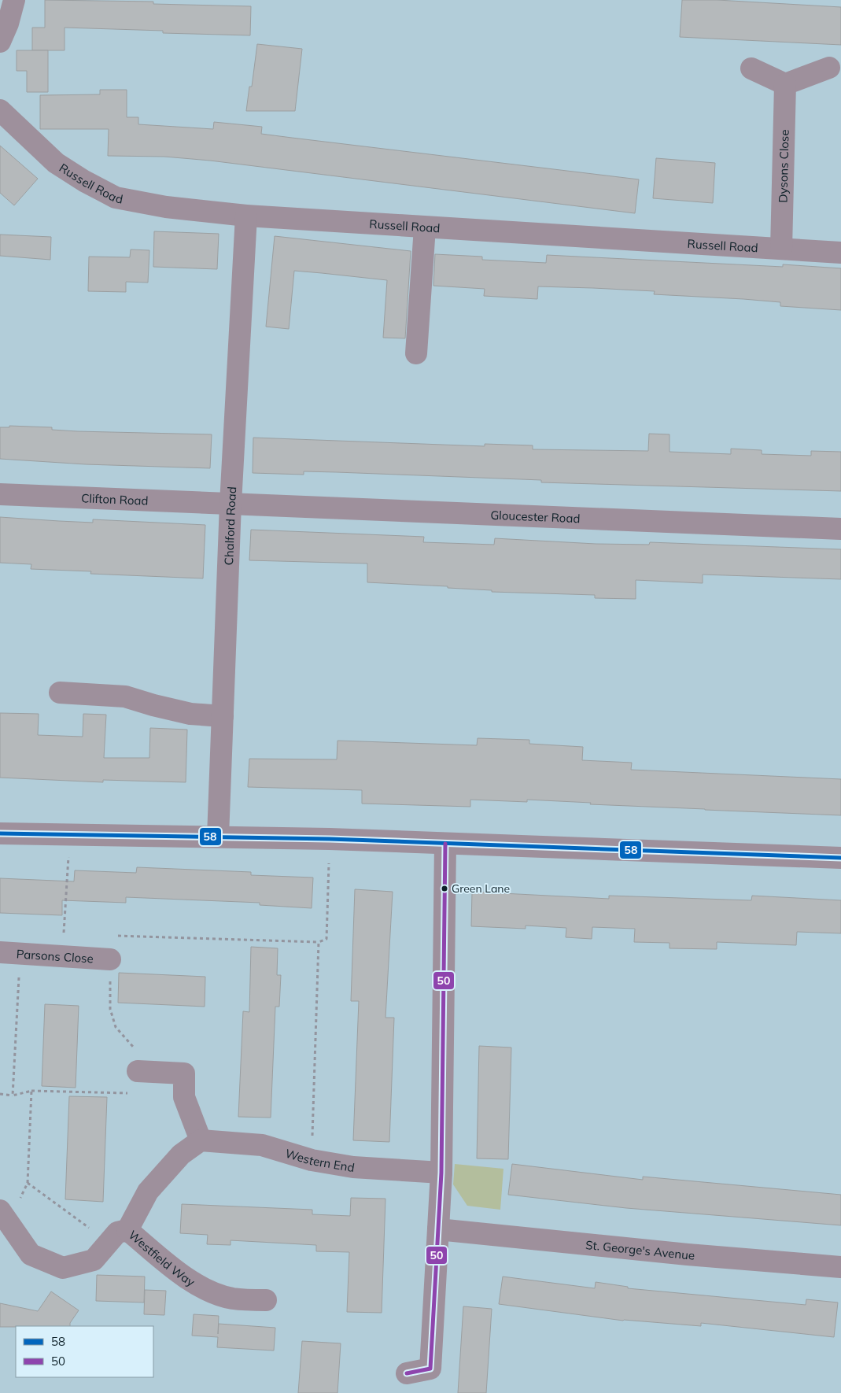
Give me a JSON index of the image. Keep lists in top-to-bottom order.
{
  "streets": {
    "street": [
      "Dysons Close",
      "Russell Road",
      "Clifton Road",
      "Gloucester Road",
      "Chalford Road",
      "Parsons Close",
      "Western End",
      "St. George's Avenue",
      "Westfield Way"
    ]
  },
  "crossings": [
    ["Dysons Close", "Russell Road"],
    ["Russell Road", "Chalford Road"],
    ["Clifton Road", "Gloucester Road"],
    ["Clifton Road", "Chalford Road"],
    ["Gloucester Road", "Chalford Road"]
  ],
  "places": ["Green Lane"],
  "lines": ["transit line 58", "transit line 50"],
  "legend": ["58", "50"]
}
